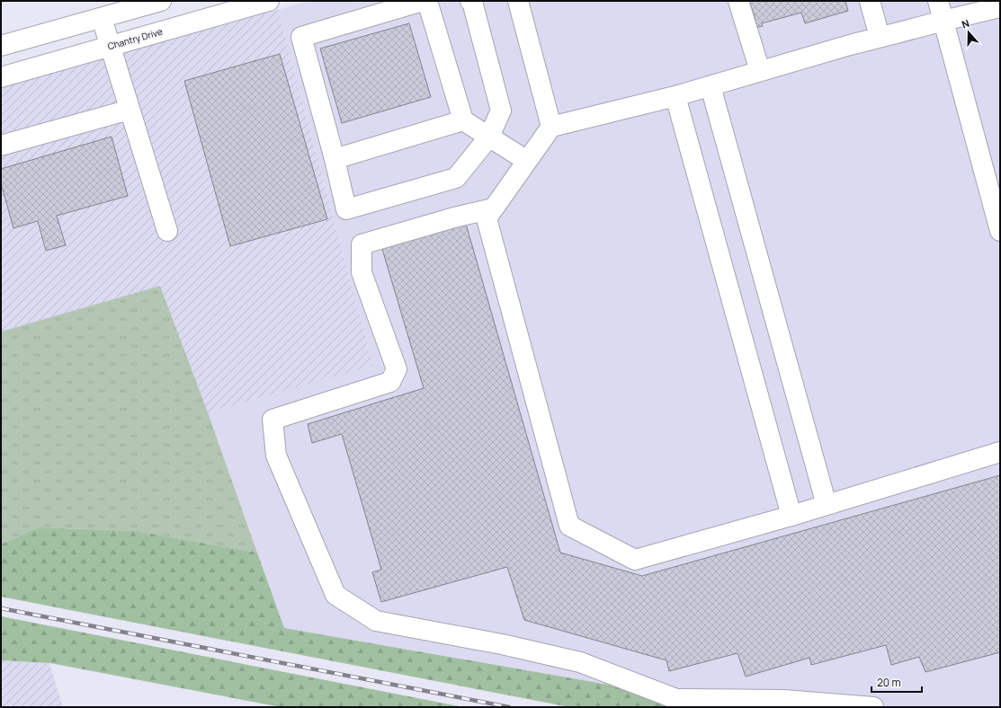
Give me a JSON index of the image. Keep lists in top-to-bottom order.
{
  "streets": {
    "street": ["Chantry Drive"]
  },
  "scale_bar": "20 m",
  "north": "top"
}
